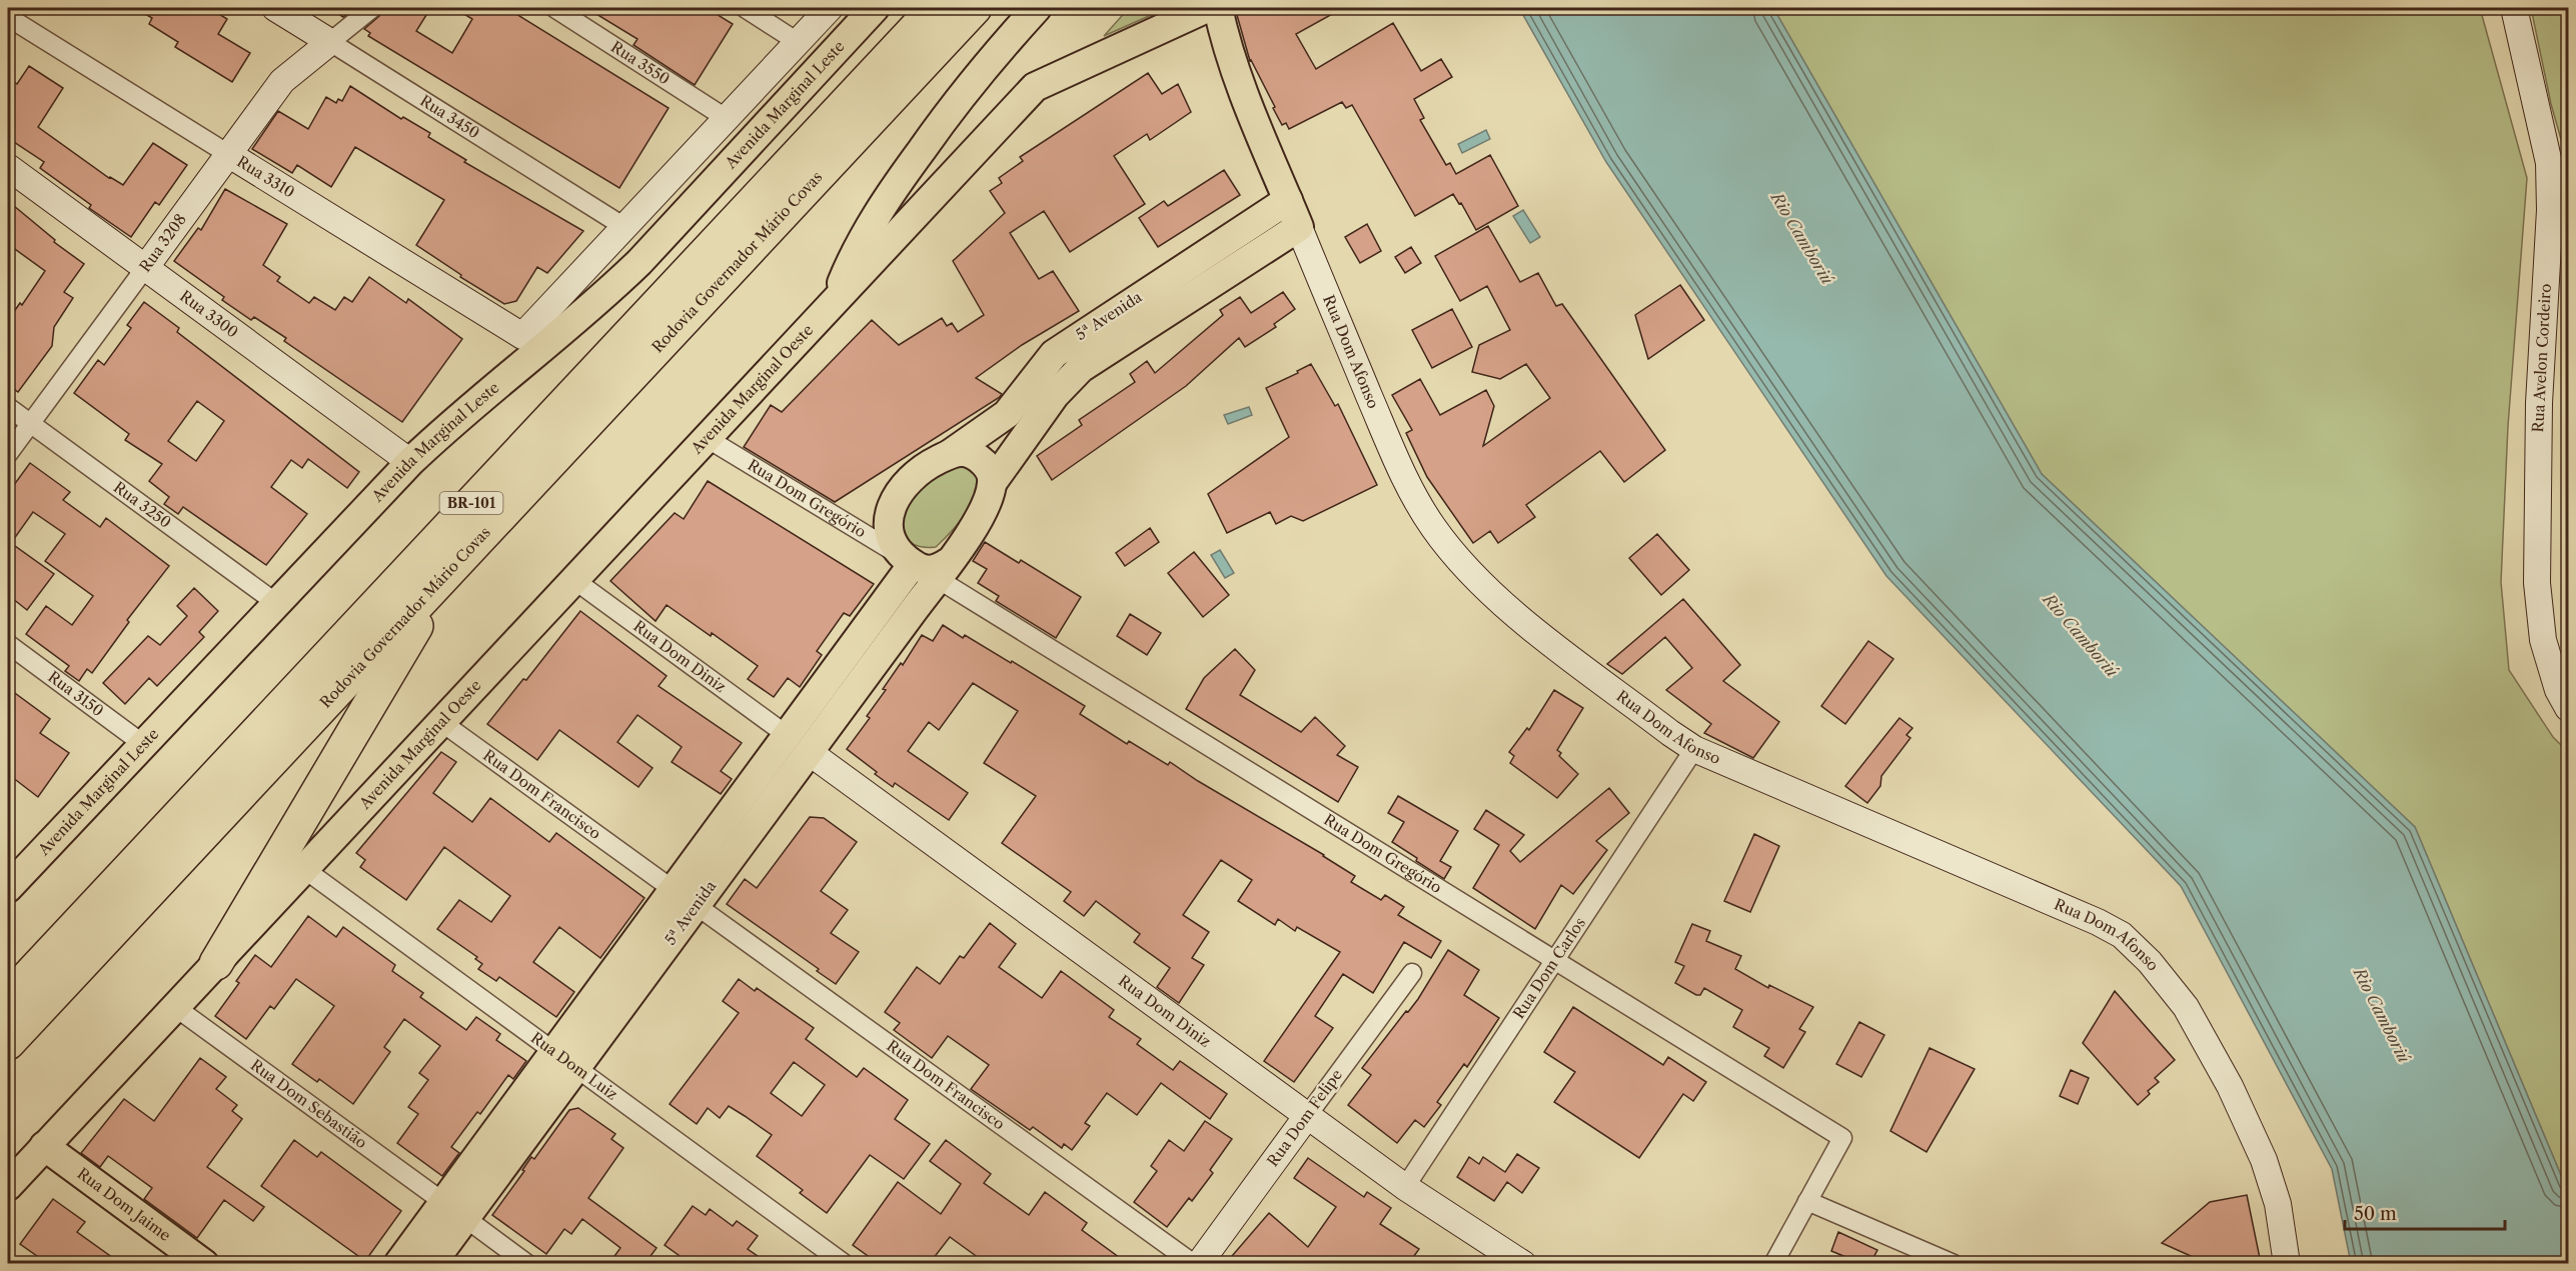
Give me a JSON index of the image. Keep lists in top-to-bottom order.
{
  "streets": {
    "highway": ["Rodovia Governador Mário Covas", "BR-101"],
    "main road": [
      "Avenida Marginal Leste",
      "Rua 3450",
      "Rua 3310",
      "Rua 3208",
      "Rua 3300",
      "5ª Avenida",
      "Rua Dom Afonso",
      "Rua Avelon Cordeiro",
      "Avenida Marginal Oeste",
      "Rua Dom Diniz",
      "Rua Dom Felipe",
      "Rua Dom Jaime"
    ],
    "street": [
      "Rua 3550",
      "Rua Dom Gregório",
      "Rua 3250",
      "Rua 3150",
      "Rua Dom Francisco",
      "Rua Dom Carlos",
      "Rua Dom Luiz",
      "Rua Dom Sebastião"
    ]
  },
  "crossings": [
    ["Avenida Marginal Leste", "Rua 3300"],
    ["Avenida Marginal Leste", "Rua 3250"],
    ["Avenida Marginal Leste", "Rua 3150"],
    ["Rua 3450", "Rua 3310"],
    ["Rua 3450", "Rua 3208"],
    ["Rua 3310", "Rua 3208"],
    ["Rua 3208", "Rua 3300"],
    ["Rua 3208", "Rua 3250"],
    ["5ª Avenida", "Rua Dom Afonso"],
    ["5ª Avenida", "Rua Dom Gregório"],
    ["5ª Avenida", "Rua Dom Diniz"],
    ["5ª Avenida", "Rua Dom Francisco"],
    ["5ª Avenida", "Rua Dom Luiz"],
    ["5ª Avenida", "Rua Dom Sebastião"],
    ["Rua Dom Afonso", "Rua Dom Carlos"],
    ["Avenida Marginal Oeste", "Rua Dom Gregório"],
    ["Avenida Marginal Oeste", "Rua Dom Diniz"],
    ["Avenida Marginal Oeste", "Rua Dom Francisco"],
    ["Avenida Marginal Oeste", "Rua Dom Luiz"],
    ["Avenida Marginal Oeste", "Rua Dom Sebastião"],
    ["Avenida Marginal Oeste", "Rua Dom Jaime"],
    ["Rua Dom Gregório", "Rua Dom Carlos"],
    ["Rua Dom Diniz", "Rua Dom Carlos"],
    ["Rua Dom Diniz", "Rua Dom Felipe"]
  ],
  "water": ["Rio Camboriú"],
  "scale_bar": "50 m"
}
